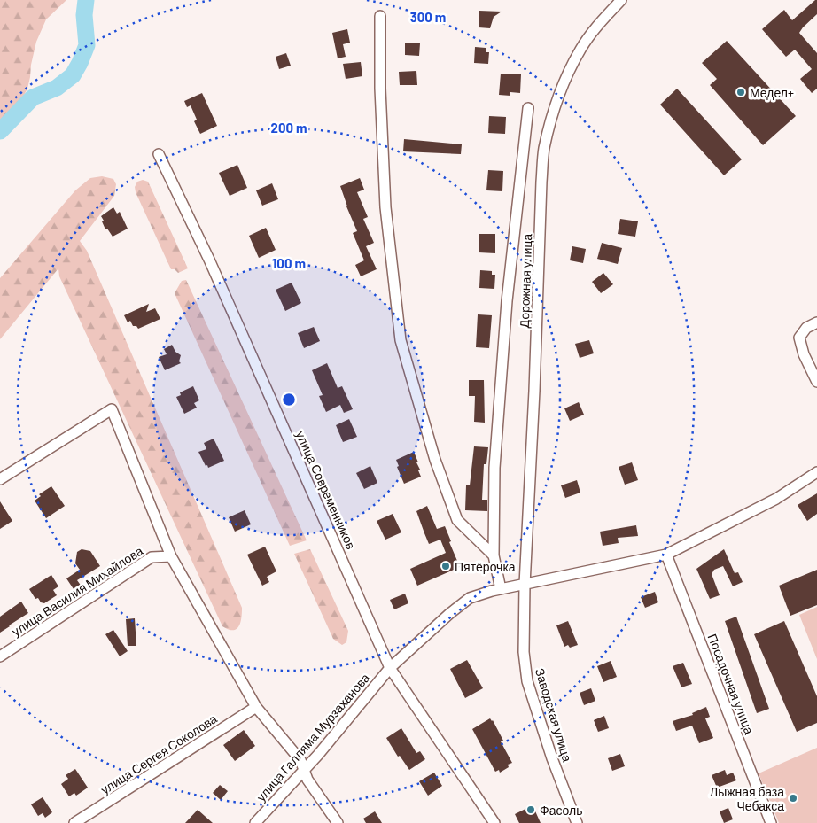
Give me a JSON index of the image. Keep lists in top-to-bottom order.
{
  "streets": {
    "street": [
      "Дорожная улица",
      "улица Современников",
      "улица Василия Михайлова",
      "Посадочная улица",
      "Заводская улица",
      "улица Галляма Мурзаханова",
      "улица Сергея Соколова"
    ]
  },
  "crossings": [
    ["Дорожная улица", "Заводская улица"],
    ["Дорожная улица", "улица Галляма Мурзаханова"],
    ["улица Современников", "улица Галляма Мурзаханова"],
    ["Посадочная улица", "улица Галляма Мурзаханова"],
    ["Заводская улица", "улица Галляма Мурзаханова"]
  ],
  "places": [
    "Медел+",
    "Пятёрочка",
    "Лыжная база Чебакса",
    "Фасоль"
  ],
  "rings": ["300 m", "200 m", "100 m"]
}
